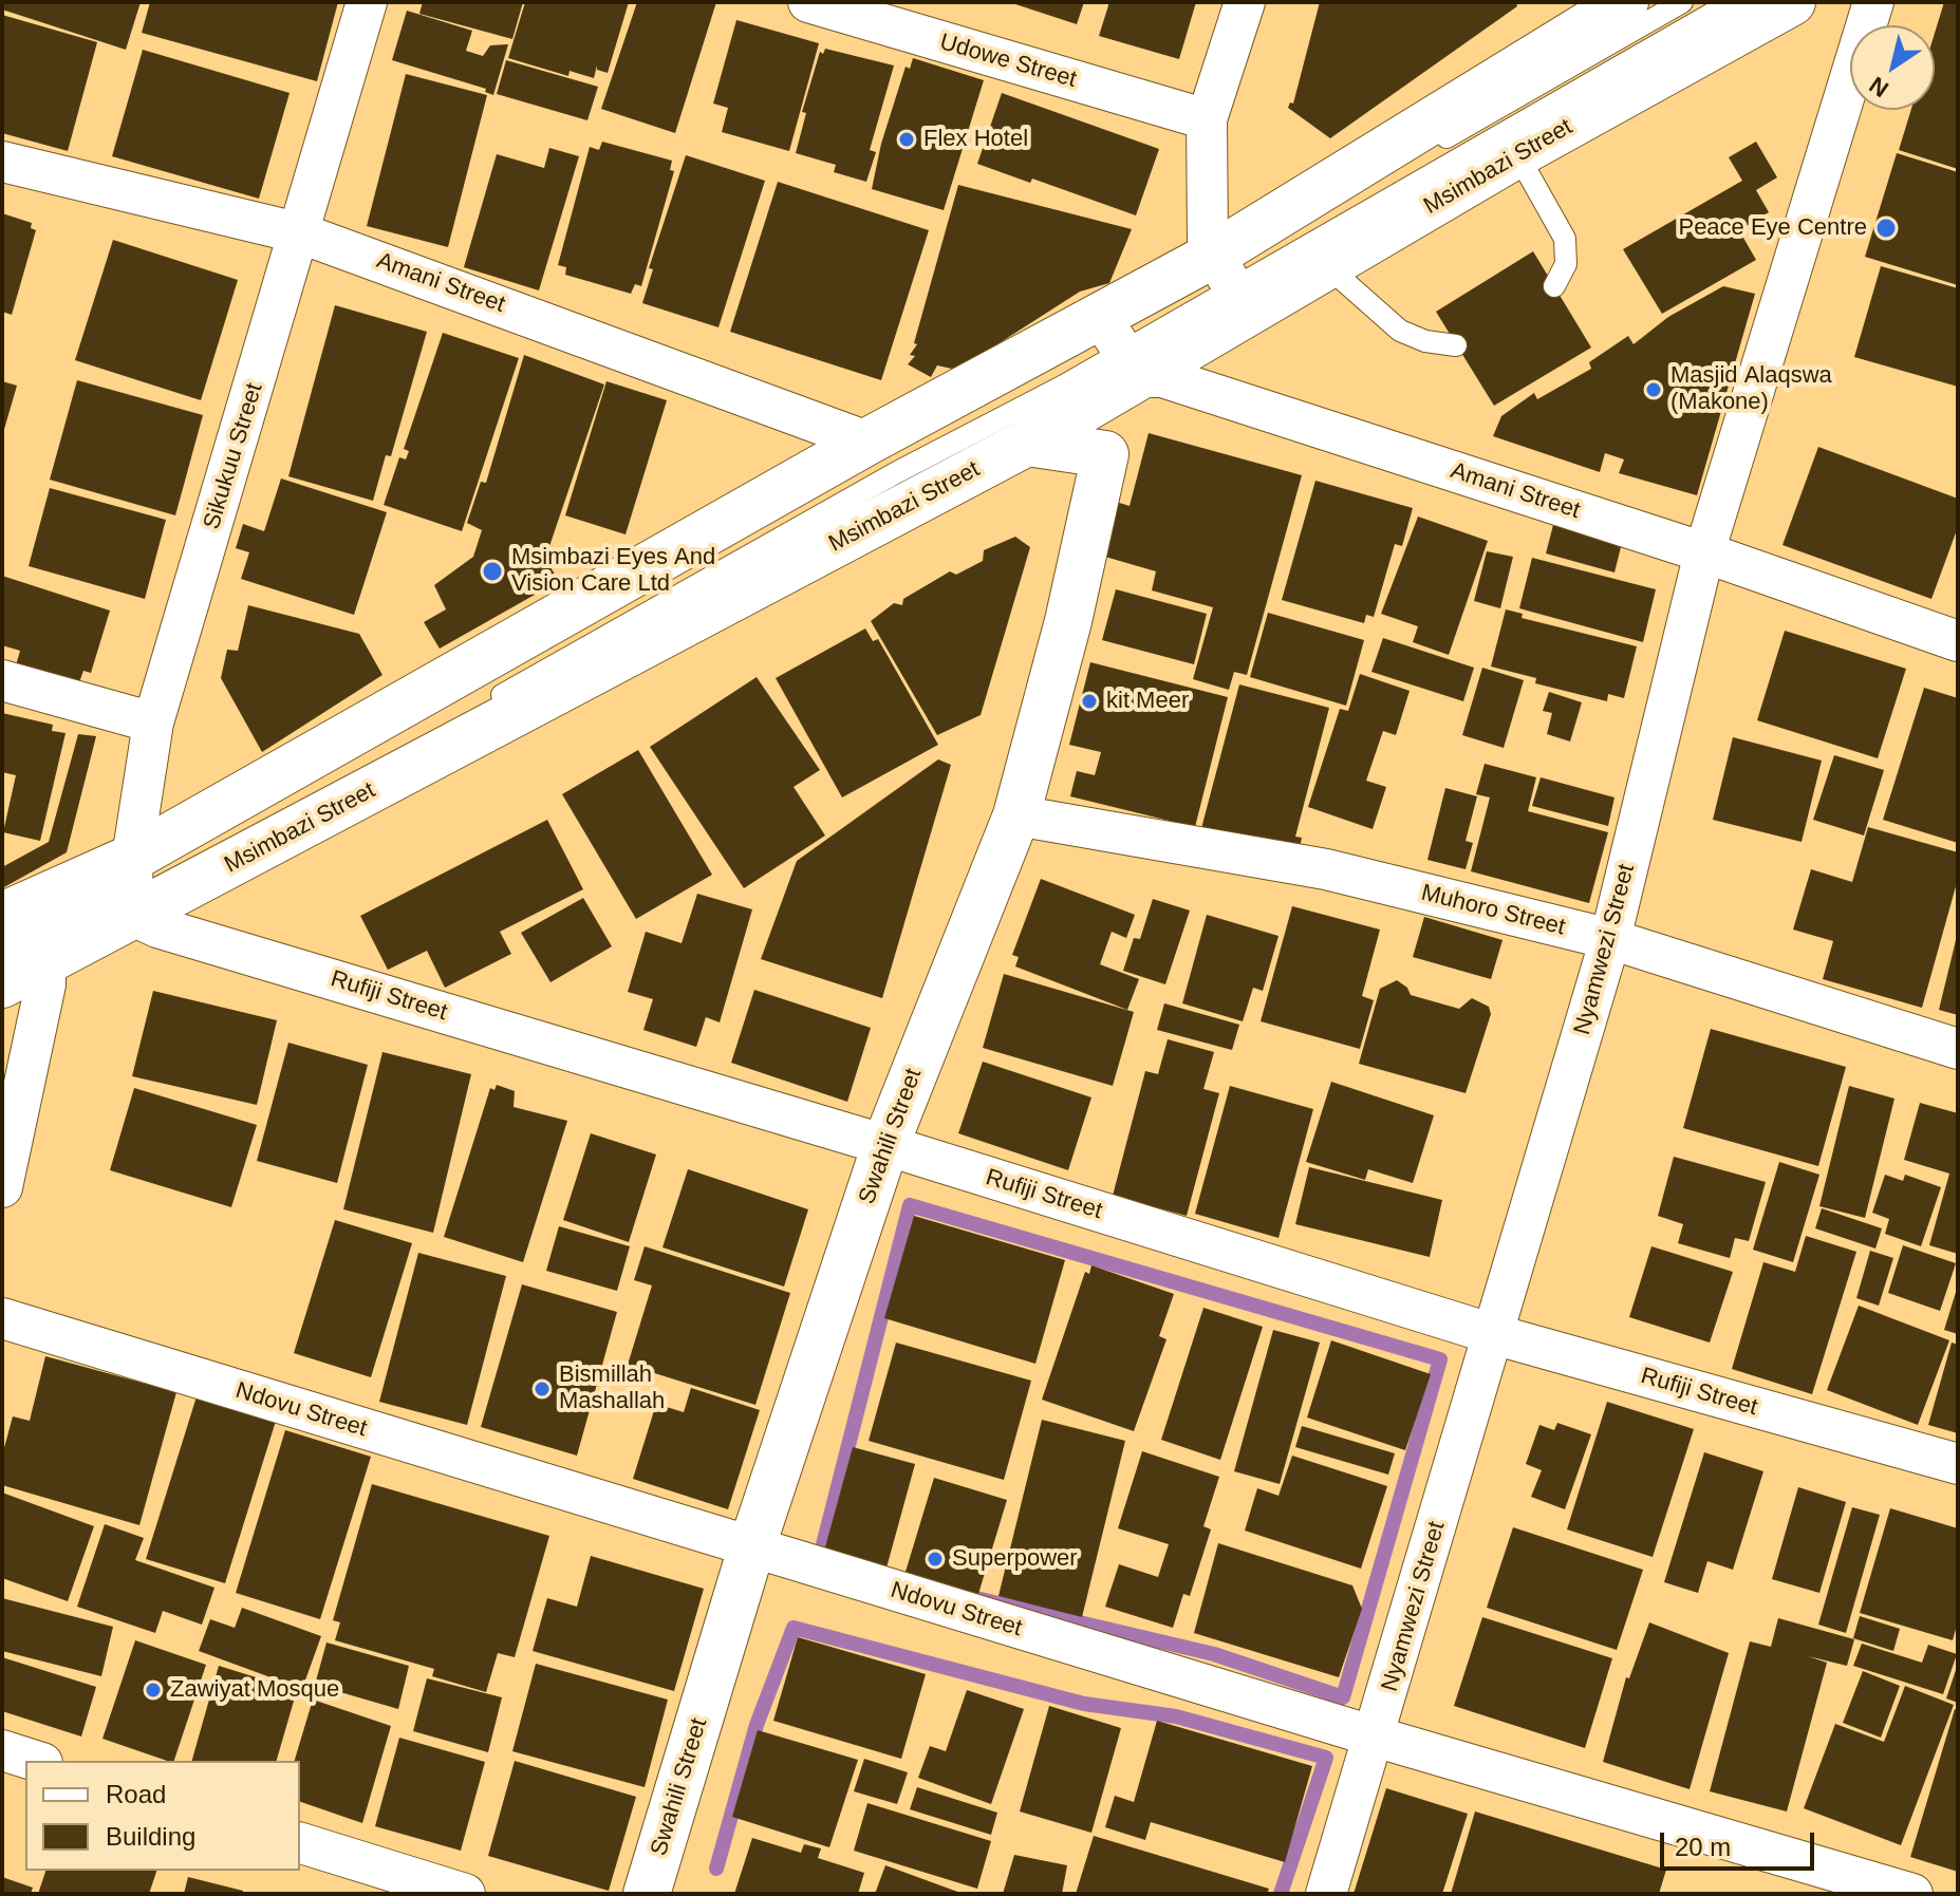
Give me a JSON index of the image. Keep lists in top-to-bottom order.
{
  "streets": {
    "street": [
      "Udowe Street",
      "Msimbazi Street",
      "Amani Street",
      "Sikukuu Street",
      "Muhoro Street",
      "Nyamwezi Street",
      "Rufiji Street",
      "Swahili Street",
      "Ndovu Street"
    ]
  },
  "crossings": [
    ["Msimbazi Street", "Amani Street"],
    ["Msimbazi Street", "Sikukuu Street"],
    ["Msimbazi Street", "Rufiji Street"],
    ["Msimbazi Street", "Swahili Street"],
    ["Amani Street", "Sikukuu Street"],
    ["Amani Street", "Nyamwezi Street"],
    ["Sikukuu Street", "Rufiji Street"],
    ["Muhoro Street", "Nyamwezi Street"],
    ["Muhoro Street", "Swahili Street"],
    ["Nyamwezi Street", "Rufiji Street"],
    ["Nyamwezi Street", "Ndovu Street"],
    ["Rufiji Street", "Swahili Street"],
    ["Swahili Street", "Ndovu Street"]
  ],
  "places": [
    "Flex Hotel",
    "Peace Eye Centre",
    "Masjid Alaqswa (Makone)",
    "Msimbazi Eyes And Vision Care Ltd",
    "kit Meer",
    "Bismillah Mashallah",
    "Superpower",
    "Zawiyat Mosque"
  ],
  "legend": ["Road", "Building"],
  "scale_bar": "20 m",
  "north": "bottom left"
}
